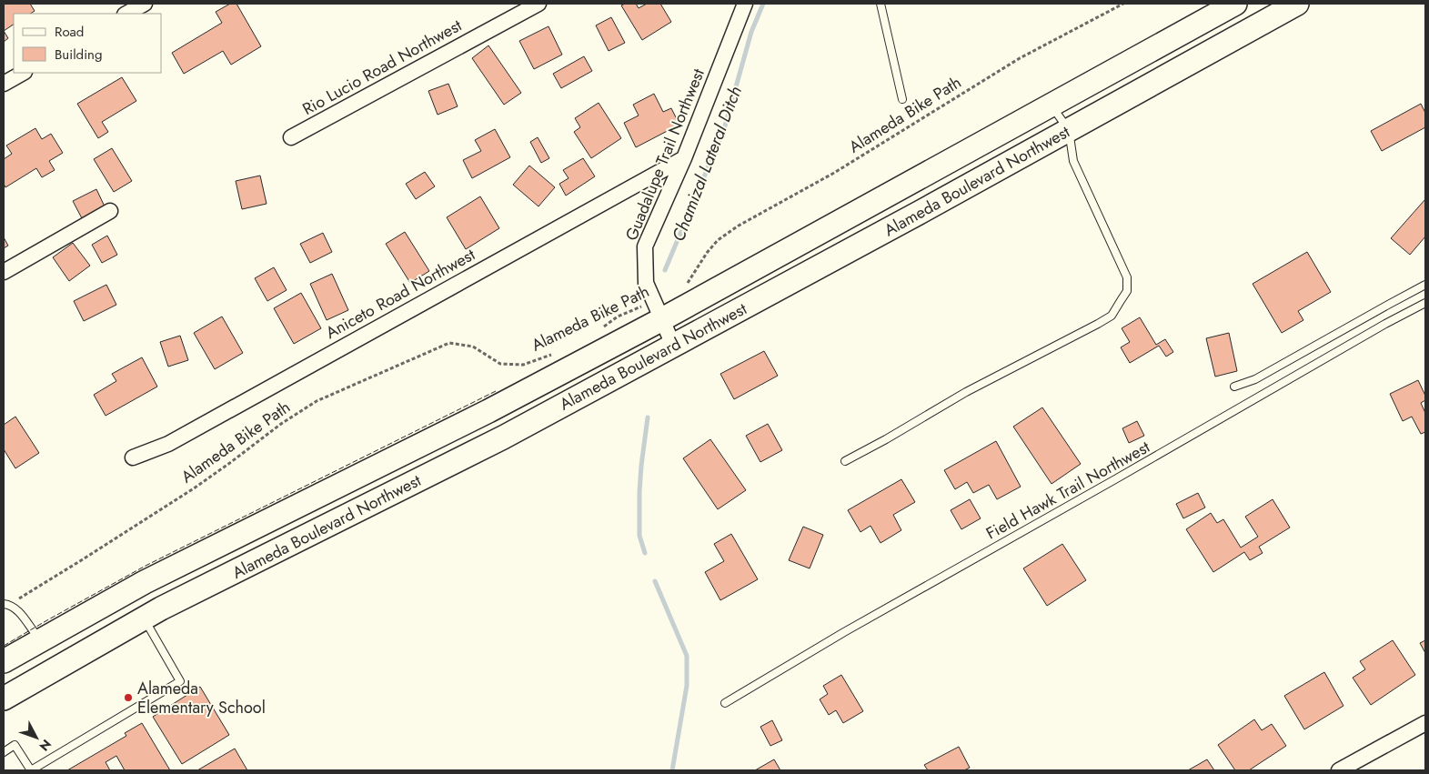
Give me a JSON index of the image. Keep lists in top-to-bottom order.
{
  "streets": {
    "main road": ["Alameda Boulevard Northwest"],
    "street": ["Rio Lucio Road Northwest", "Guadalupe Trail Northwest", "Aniceto Road Northwest"],
    "lane": ["Field Hawk Trail Northwest"],
    "path": ["Alameda Bike Path"]
  },
  "crossings": [
    ["Alameda Bike Path", "Guadalupe Trail Northwest"],
    ["Alameda Bike Path", "Alameda Boulevard Northwest"],
    ["Guadalupe Trail Northwest", "Alameda Boulevard Northwest"],
    ["Guadalupe Trail Northwest", "Aniceto Road Northwest"]
  ],
  "water": ["Chamizal Lateral Ditch"],
  "places": ["Alameda Elementary School"],
  "legend": ["Road", "Building"],
  "north": "bottom right"
}
